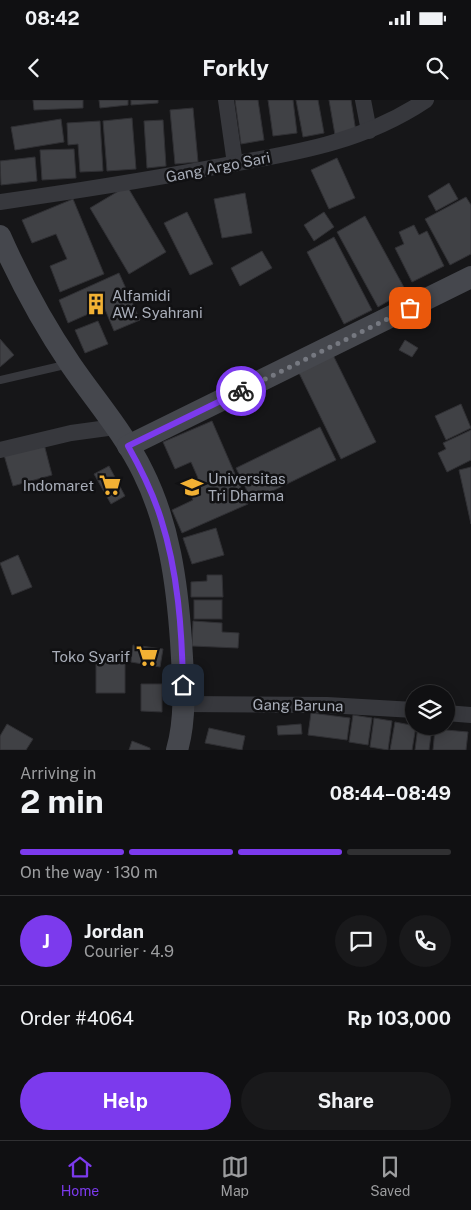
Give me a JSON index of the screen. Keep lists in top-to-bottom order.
{
  "streets": {
    "street": ["Gang Argo Sari", "Gang Baruna"]
  },
  "places": {
    "building": ["Alfamidi AW. Syahrani"],
    "supermarket": ["Indomaret", "Toko Syarif"],
    "school or university": ["Universitas Tri Dharma"]
  },
  "page": {
    "status": "08:42",
    "header": "Forkly",
    "heading": ["2 min", "Arriving in", "08:44–08:49"],
    "panel": [
      "Jordan",
      "Courier · 4.9",
      "Order #4064",
      "Rp 103,000"
    ],
    "bar": "On the way · 130 m",
    "round": "J",
    "buttons": ["Help", "Share"],
    "tabs": ["Home", "Map", "Saved"]
  }
}
